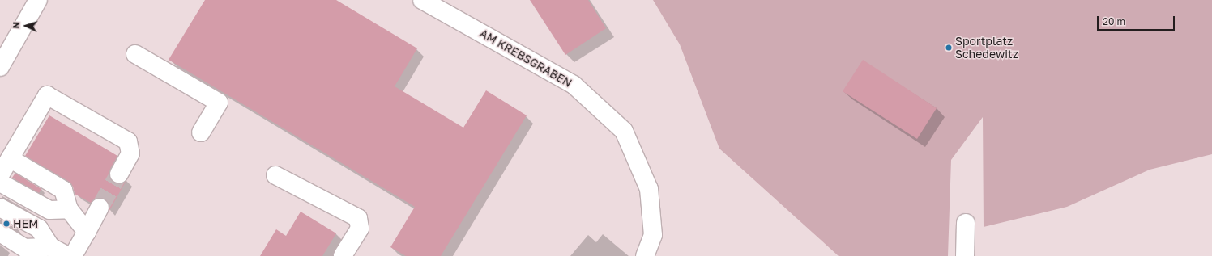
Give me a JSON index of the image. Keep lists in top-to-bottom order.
{
  "streets": {
    "lane": ["AM KREBSGRABEN"]
  },
  "places": ["Sportplatz Schedewitz", "HEM"],
  "scale_bar": "20 m",
  "north": "left"
}
